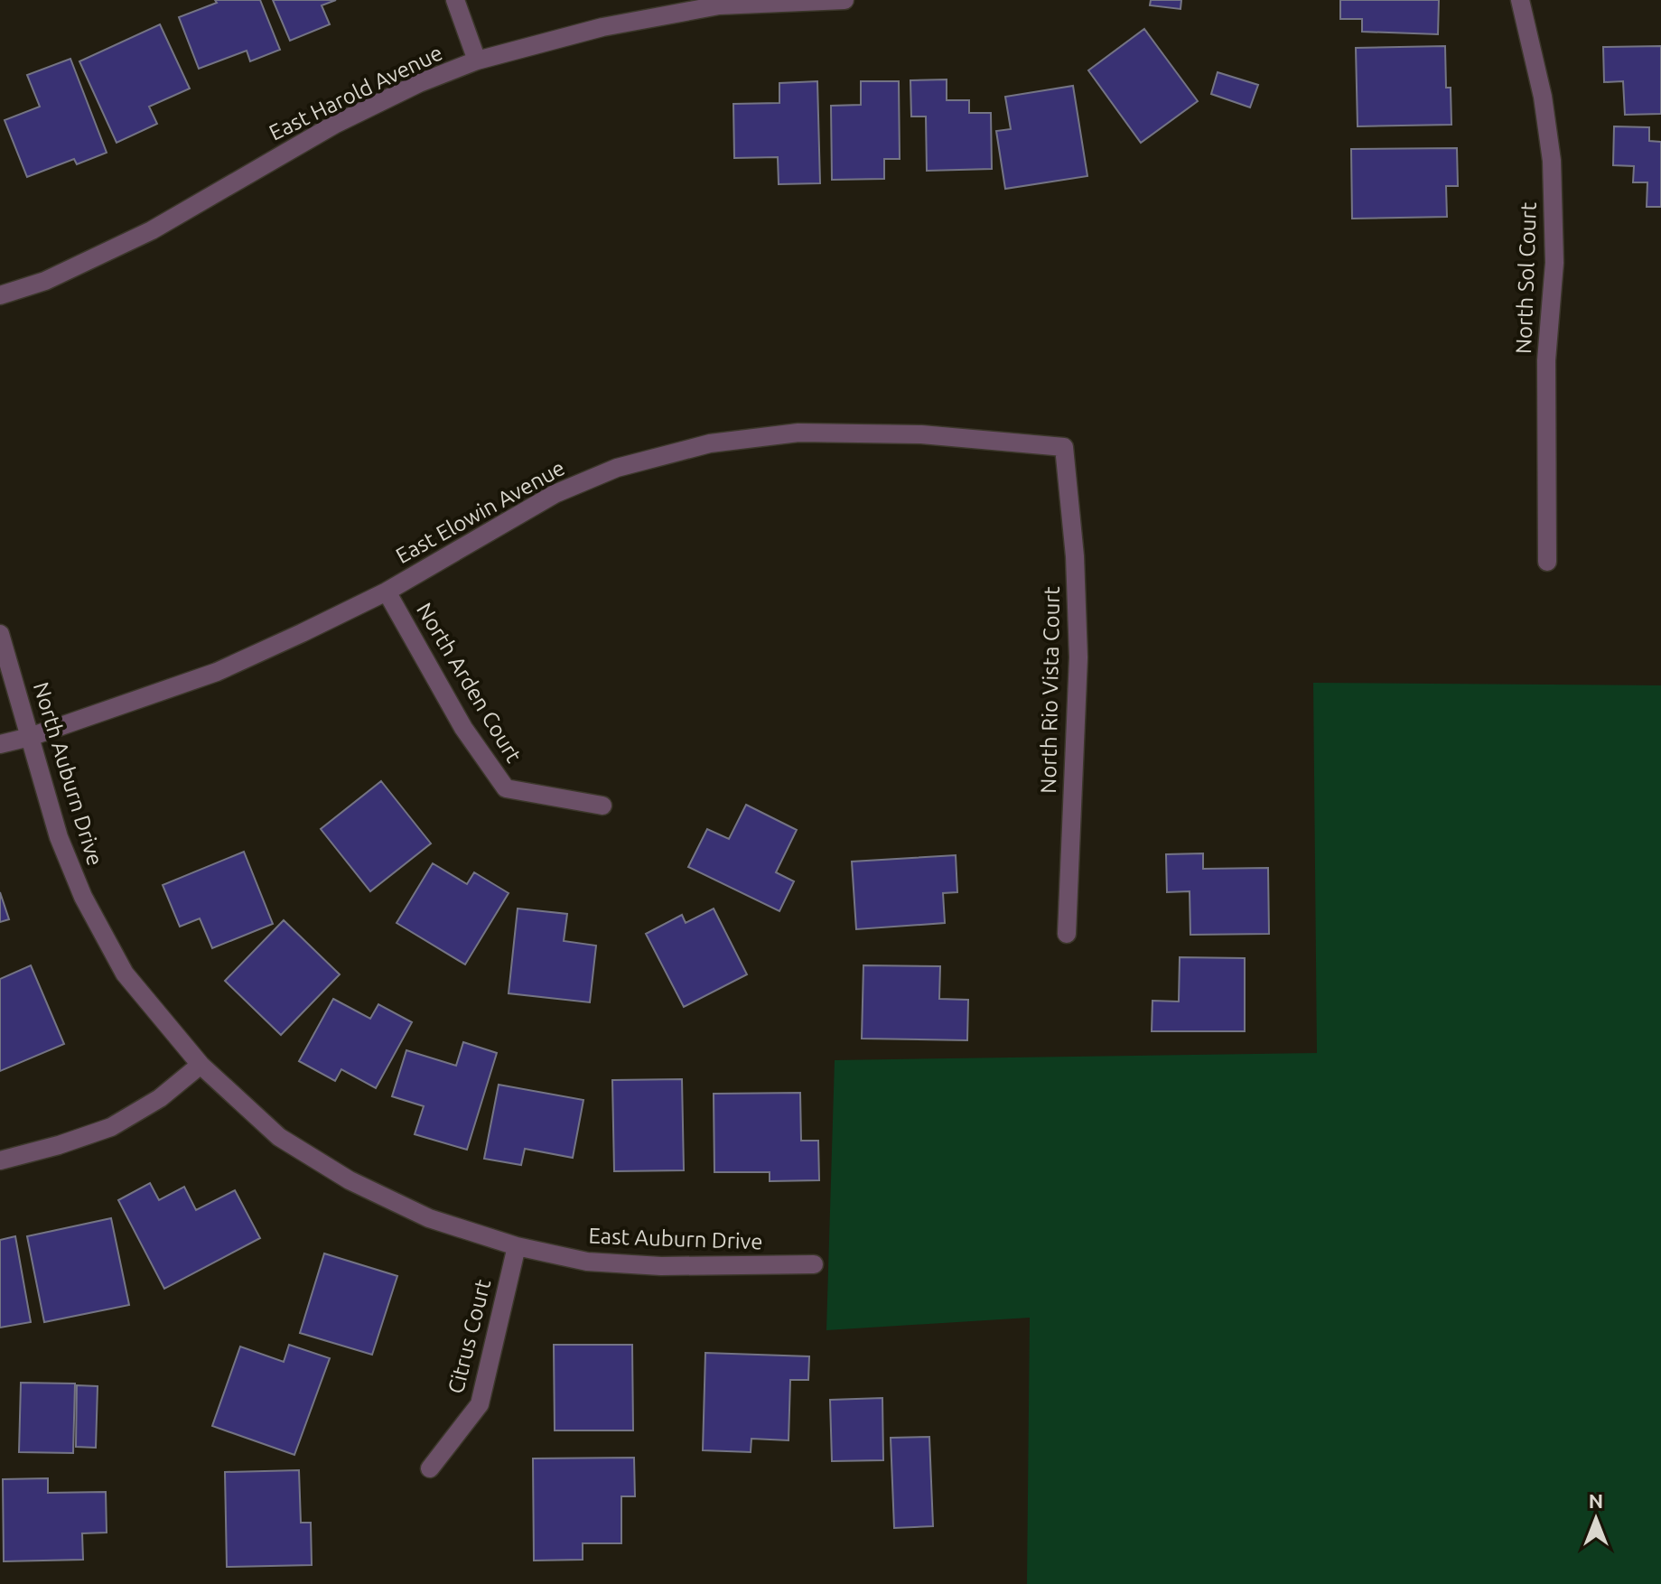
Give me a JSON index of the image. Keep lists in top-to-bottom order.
{
  "streets": {
    "street": [
      "East Harold Avenue",
      "North Sol Court",
      "East Elowin Avenue",
      "North Arden Court",
      "North Rio Vista Court",
      "North Auburn Drive",
      "East Auburn Drive",
      "Citrus Court"
    ]
  },
  "crossings": [
    ["East Elowin Avenue", "North Arden Court"],
    ["East Elowin Avenue", "North Rio Vista Court"],
    ["East Elowin Avenue", "North Auburn Drive"],
    ["North Auburn Drive", "East Auburn Drive"],
    ["East Auburn Drive", "Citrus Court"]
  ],
  "north": "top"
}
